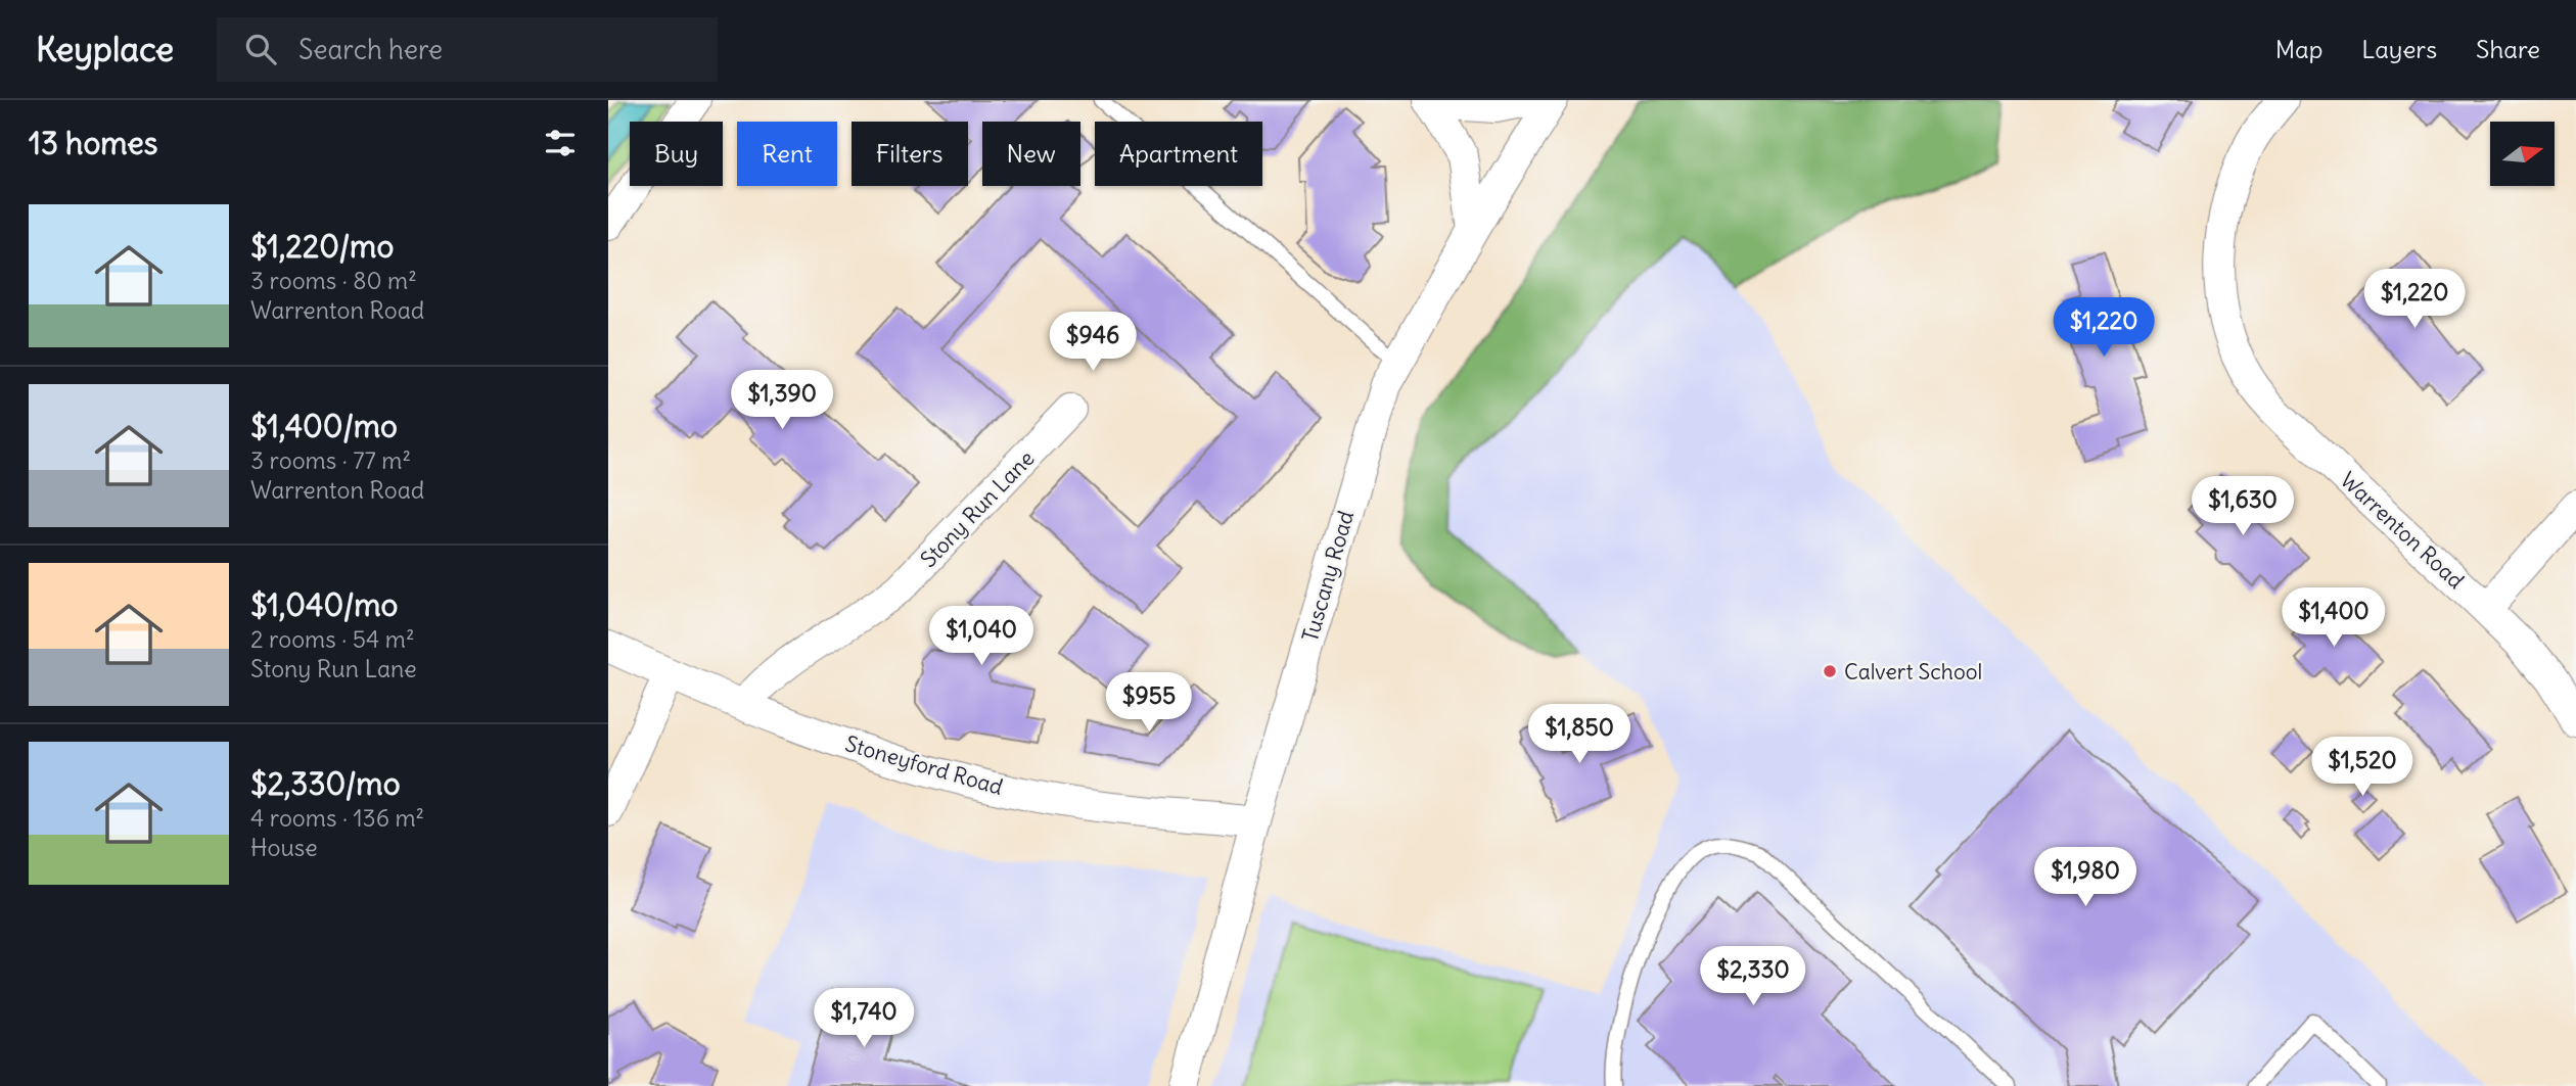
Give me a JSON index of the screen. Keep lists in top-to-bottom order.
{
  "streets": {
    "street": [
      "Stony Run Lane",
      "Warrenton Road",
      "Tuscany Road",
      "Stoneyford Road"
    ]
  },
  "crossings": [
    ["Stony Run Lane", "Stoneyford Road"],
    ["Tuscany Road", "Stoneyford Road"]
  ],
  "places": ["Calvert School"],
  "north": "right",
  "page": {
    "header": "Keyplace",
    "search": "Search here",
    "nav": ["Map", "Layers", "Share"],
    "heading": "13 homes",
    "chip": [
      "Buy",
      "Rent",
      "Filters",
      "New",
      "Apartment"
    ],
    "list": [
      {
        "name": "$1,220/mo",
        "note": "3 rooms · 80 m² · Warrenton Road"
      },
      {
        "name": "$1,400/mo",
        "note": "3 rooms · 77 m² · Warrenton Road"
      },
      {
        "name": "$1,040/mo",
        "note": "2 rooms · 54 m² · Stony Run Lane"
      },
      {
        "name": "$2,330/mo",
        "note": "4 rooms · 136 m² · House"
      }
    ],
    "price": [
      "$1,220",
      "$1,220",
      "$946",
      "$1,390",
      "$1,630",
      "$1,400",
      "$1,040",
      "$955",
      "$1,850",
      "$1,520",
      "$1,980",
      "$2,330",
      "$1,740"
    ]
  }
}
